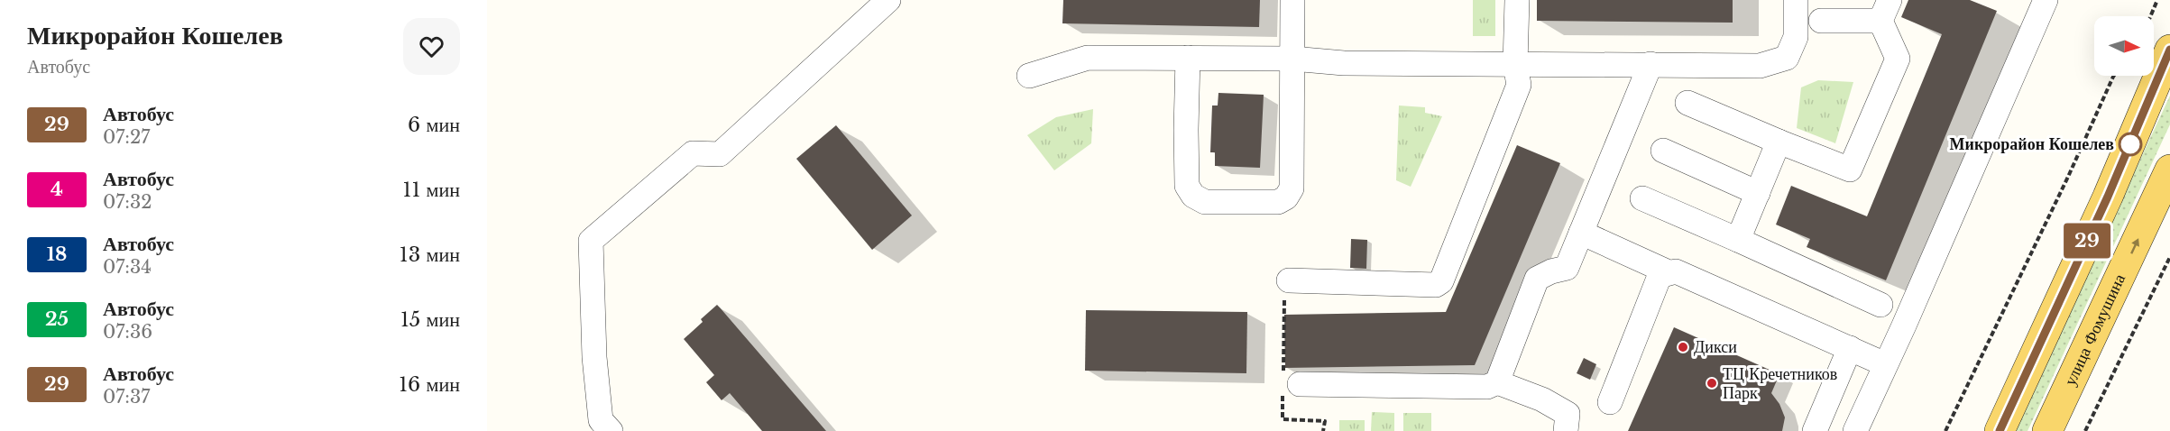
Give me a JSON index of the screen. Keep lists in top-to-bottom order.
{
  "streets": {
    "main road": ["улица Фомушина"]
  },
  "places": ["Микрорайон Кошелев", "Дикси", "ТЦ Кречетников Парк"],
  "lines": ["bus line 29"],
  "north": "right",
  "page": {
    "heading": ["Микрорайон Кошелев", "Автобус"],
    "on_map": "29",
    "list": [
      {
        "mark": "29",
        "name": "Автобус",
        "note": "07:27",
        "value": "6 мин"
      },
      {
        "mark": "4",
        "name": "Автобус",
        "note": "07:32",
        "value": "11 мин"
      },
      {
        "mark": "18",
        "name": "Автобус",
        "note": "07:34",
        "value": "13 мин"
      },
      {
        "mark": "25",
        "name": "Автобус",
        "note": "07:36",
        "value": "15 мин"
      },
      {
        "mark": "29",
        "name": "Автобус",
        "note": "07:37",
        "value": "16 мин"
      }
    ]
  }
}
